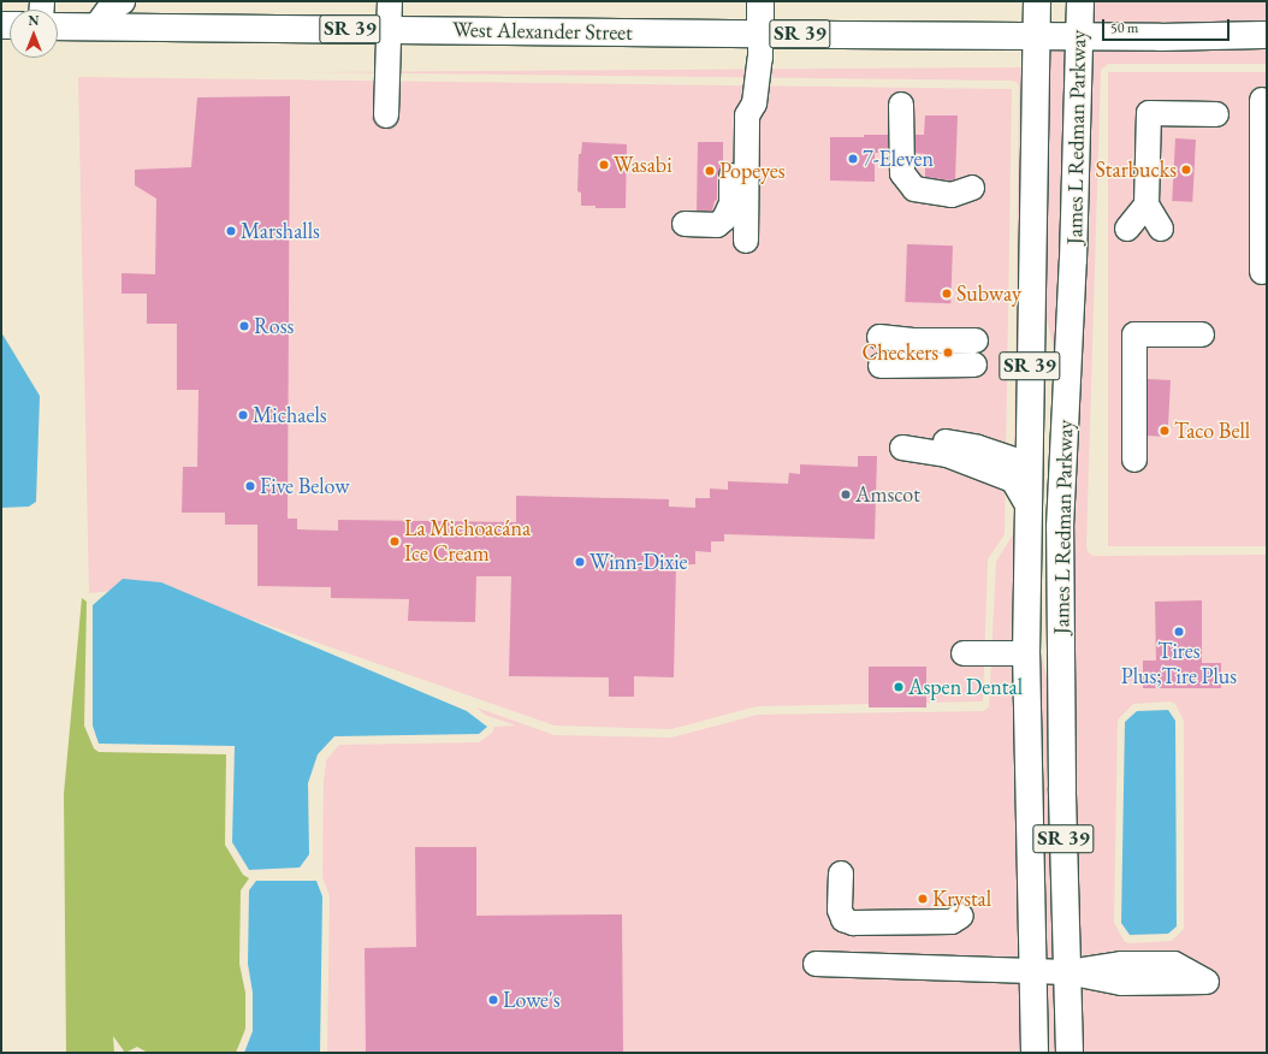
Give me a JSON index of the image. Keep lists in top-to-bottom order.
{
  "streets": {
    "main road": ["SR 39", "West Alexander Street", "James L Redman Parkway"]
  },
  "crossings": [
    ["West Alexander Street", "James L Redman Parkway"]
  ],
  "places": [
    "7-Eleven",
    "Wasabi",
    "Starbucks",
    "Popeyes",
    "Marshalls",
    "Subway",
    "Ross",
    "Checkers",
    "Michaels",
    "Taco Bell",
    "Five Below",
    "Amscot",
    "La Michoacána Ice Cream",
    "Winn-Dixie",
    "Tires Plus;Tire Plus",
    "Aspen Dental",
    "Krystal",
    "Lowe's"
  ],
  "scale_bar": "50 m",
  "north": "top"
}
